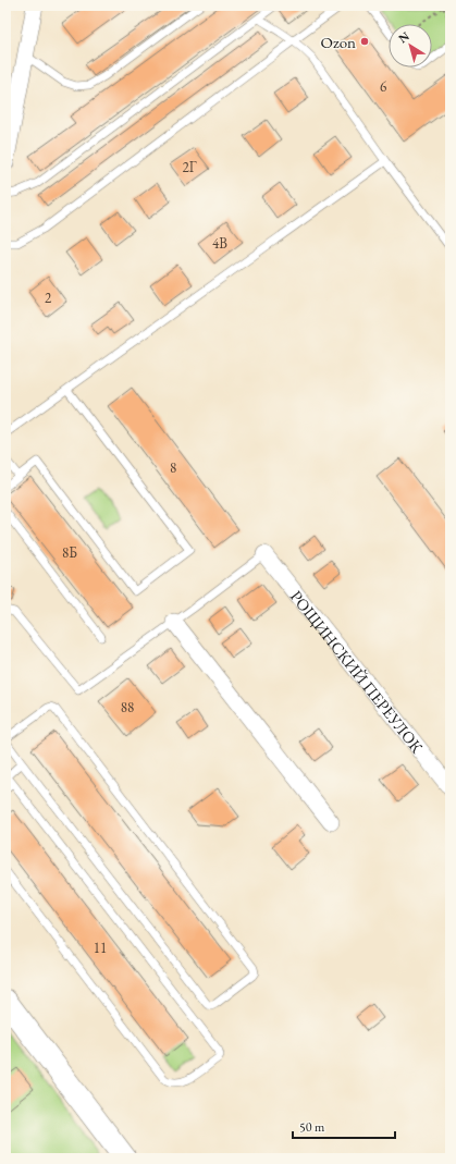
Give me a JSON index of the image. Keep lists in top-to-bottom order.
{
  "streets": {
    "street": ["РОЩИНСКИЙ ПЕРЕУЛОК"]
  },
  "places": ["Ozon"],
  "house_numbers": [
    "6",
    "2Г",
    "4В",
    "2",
    "8",
    "8Б",
    "88",
    "11"
  ],
  "scale_bar": "50 m",
  "north": "top left"
}
